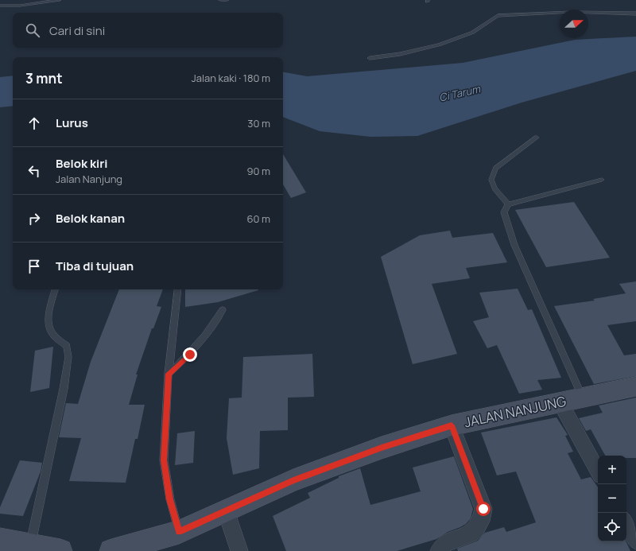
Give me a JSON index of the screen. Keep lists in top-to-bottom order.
{
  "streets": {
    "main road": ["JALAN NANJUNG"]
  },
  "water": ["Ci Tarum"],
  "north": "right",
  "page": {
    "search": "Cari di sini",
    "heading": ["3 mnt", "Jalan kaki · 180 m"],
    "list": [
      ["Lurus", "30 m"],
      ["Belok kiri", "Jalan Nanjung", "90 m"],
      ["Belok kanan", "60 m"],
      "Tiba di tujuan"
    ],
    "map_buttons": ["+", "−"]
  }
}
